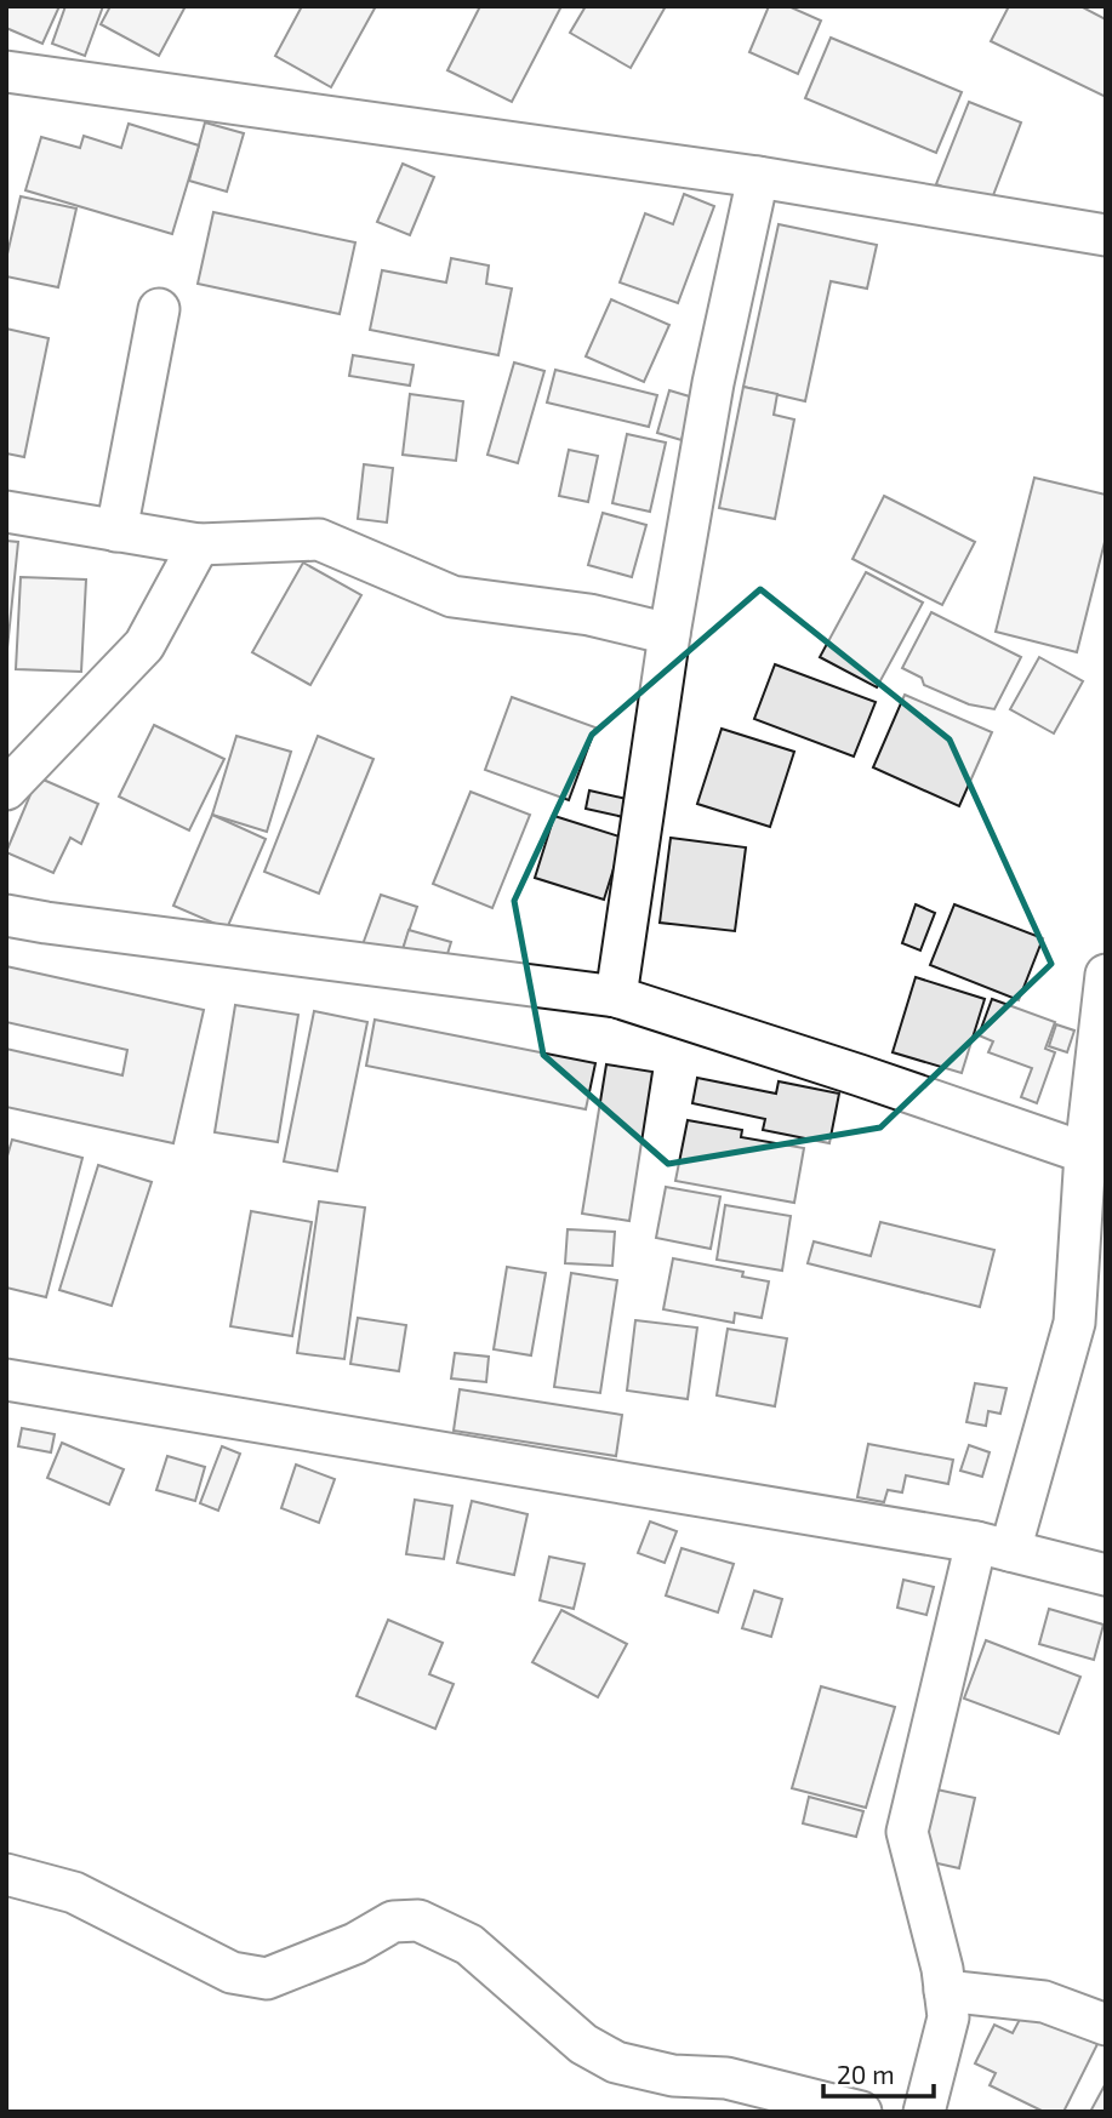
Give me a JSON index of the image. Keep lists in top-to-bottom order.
{
  "scale_bar": "20 m"
}
